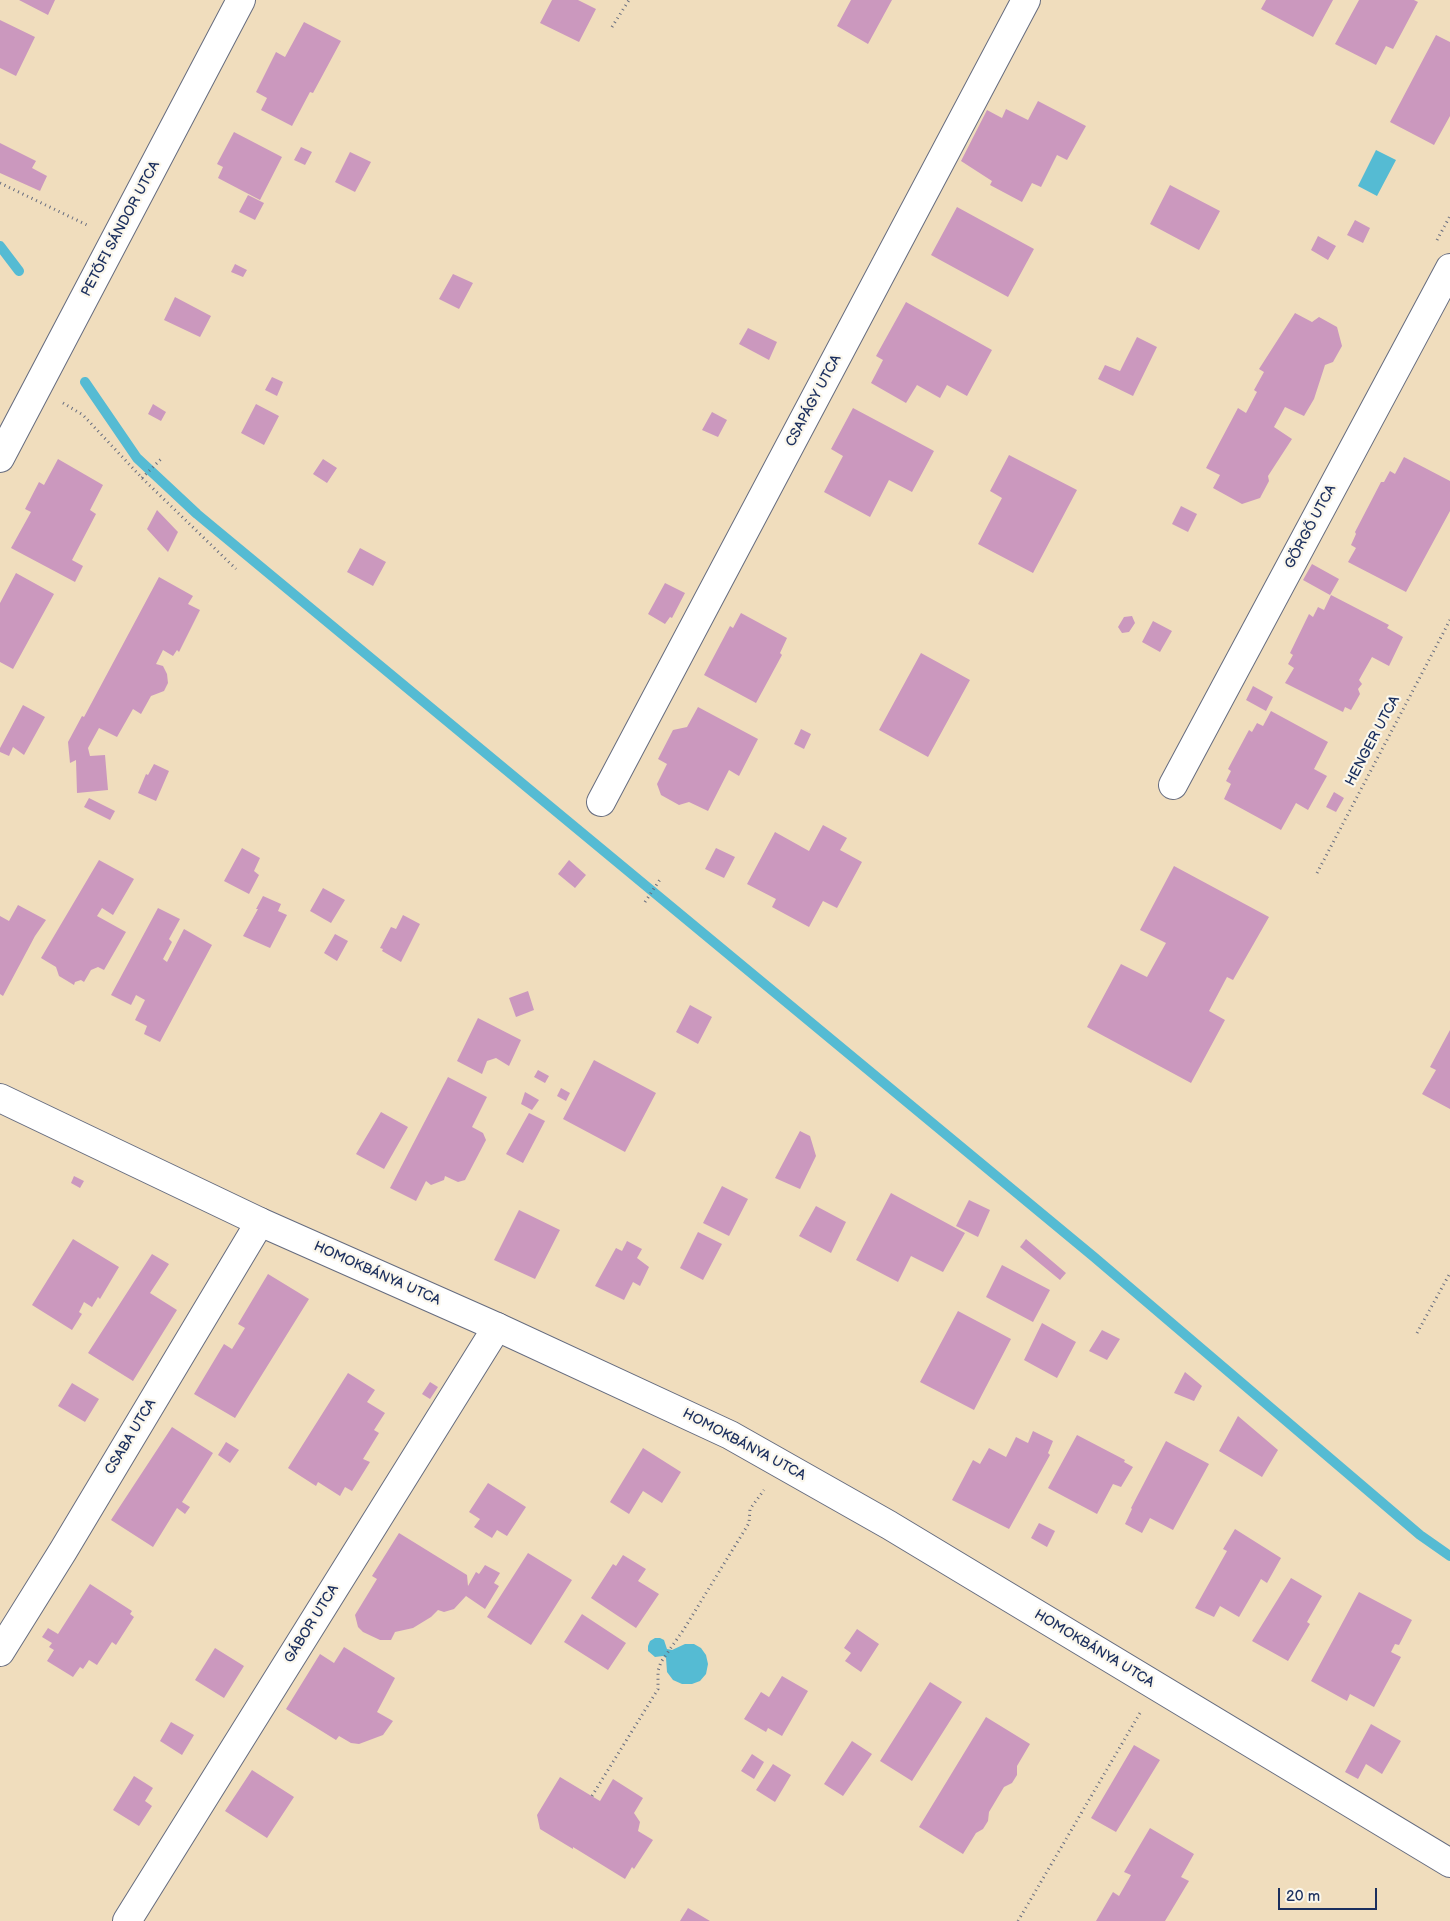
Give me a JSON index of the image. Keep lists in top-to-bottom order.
{
  "streets": {
    "street": [
      "PETŐFI SÁNDOR UTCA",
      "CSAPÁGY UTCA",
      "GÖRGŐ UTCA",
      "HOMOKBÁNYA UTCA",
      "CSABA UTCA",
      "GÁBOR UTCA"
    ],
    "path": ["HENGER UTCA"]
  },
  "crossings": [
    ["HOMOKBÁNYA UTCA", "CSABA UTCA"],
    ["HOMOKBÁNYA UTCA", "GÁBOR UTCA"]
  ],
  "scale_bar": "20 m"
}
